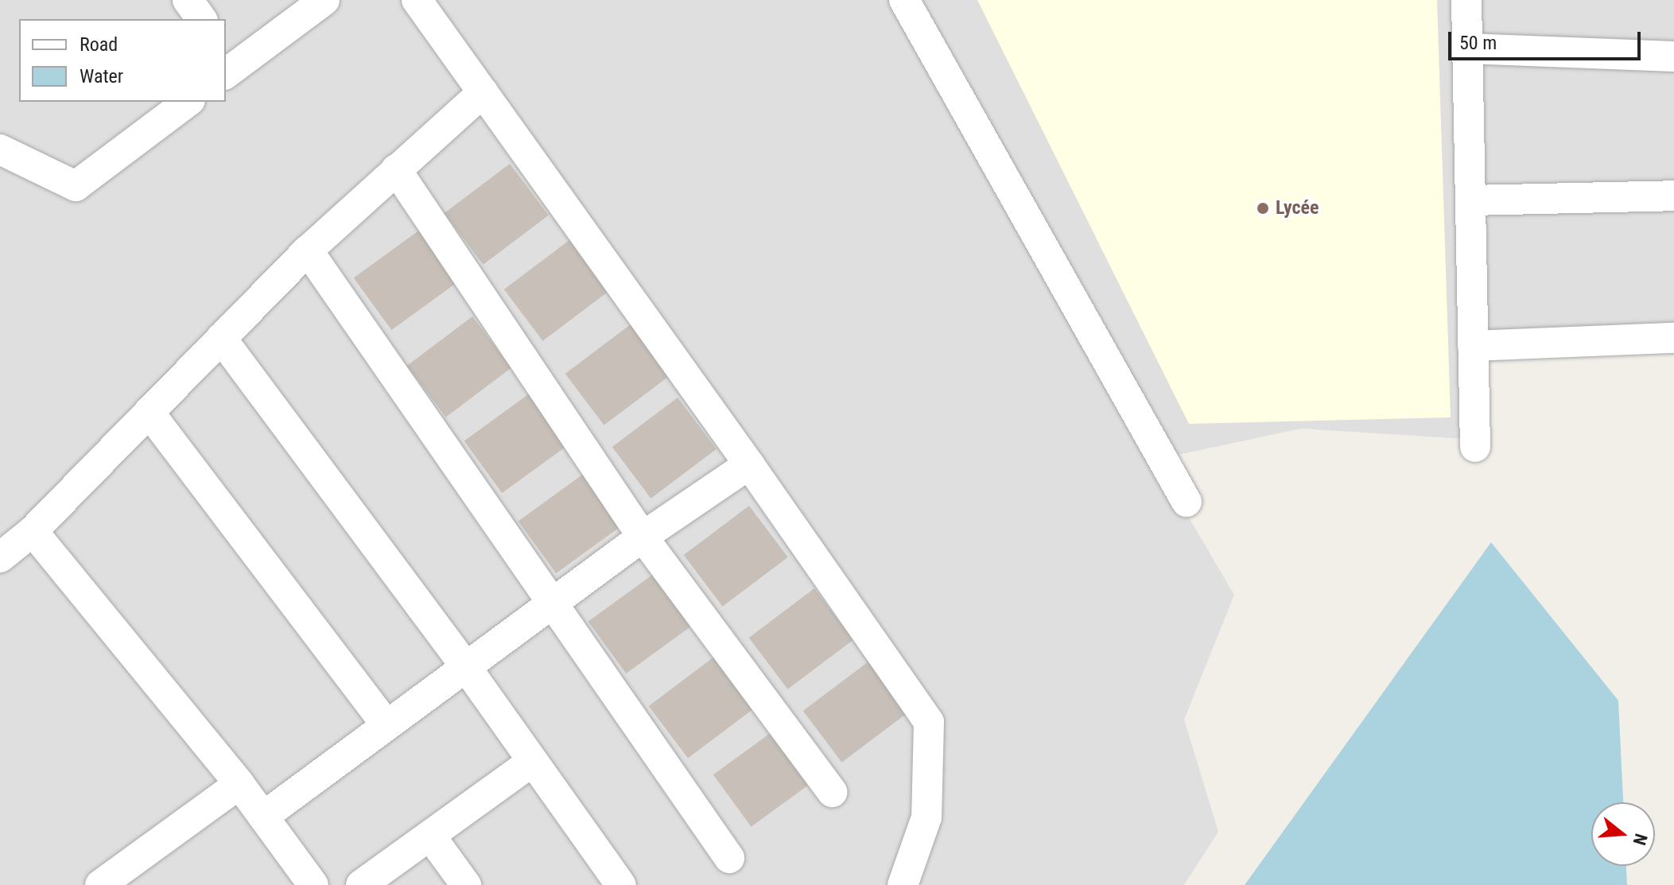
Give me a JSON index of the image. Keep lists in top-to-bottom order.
{
  "places": ["Lycée"],
  "legend": ["Road", "Water"],
  "scale_bar": "50 m",
  "north": "right"
}
